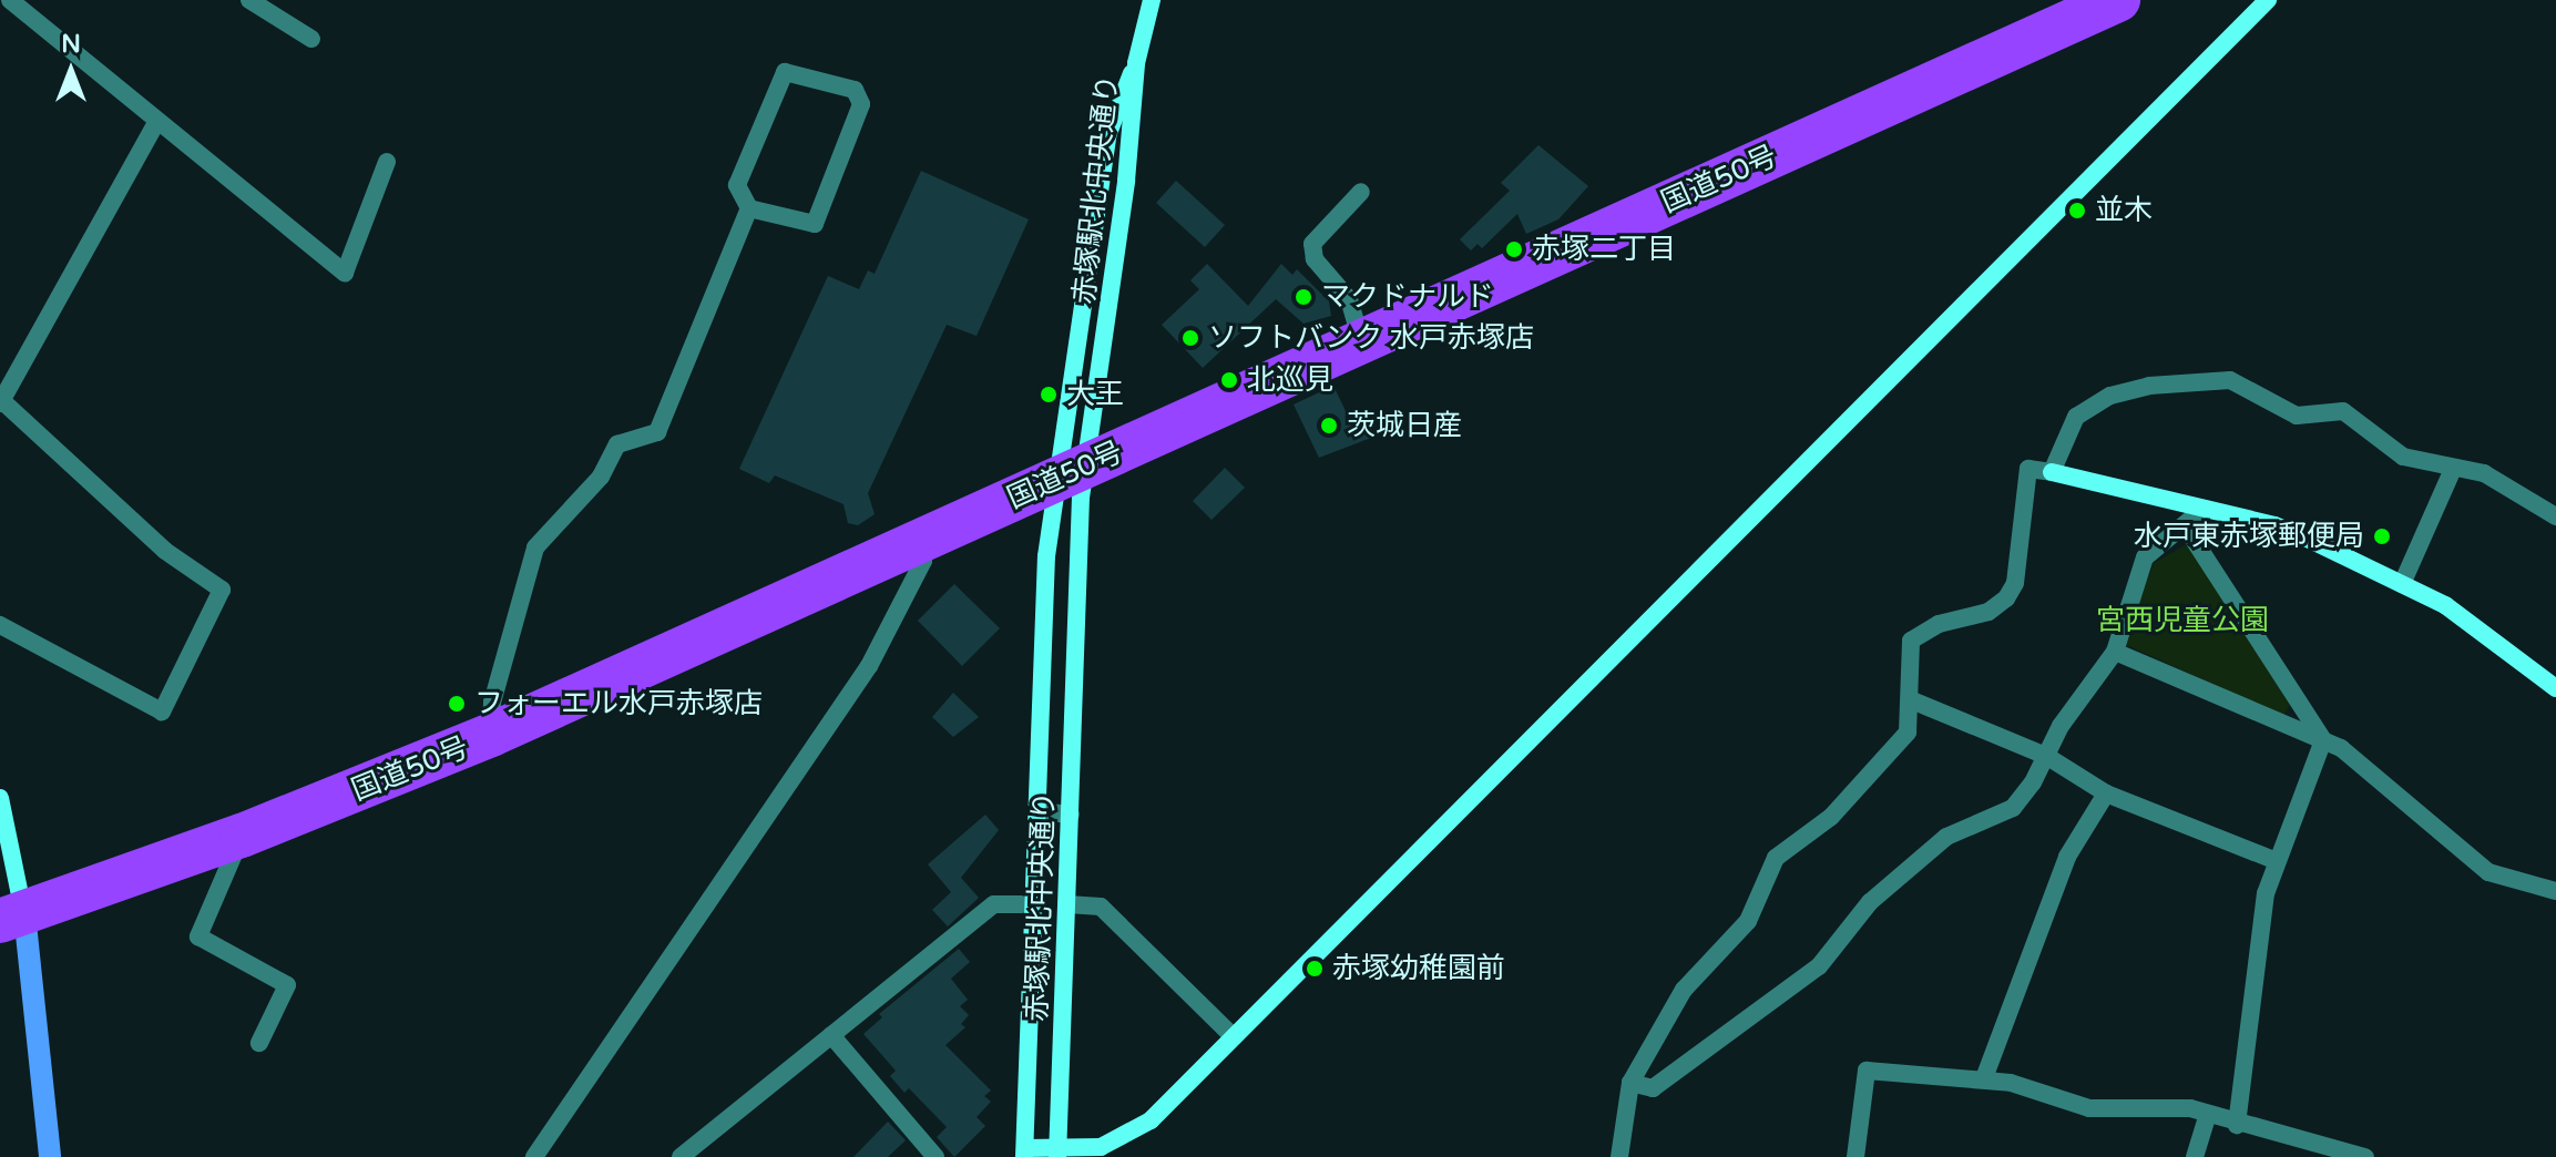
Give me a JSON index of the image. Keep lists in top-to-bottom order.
{
  "streets": {
    "highway": ["国道50号"],
    "street": ["赤塚駅北中央通り"]
  },
  "crossings": [
    ["国道50号", "赤塚駅北中央通り"]
  ],
  "parks": ["宮西児童公園"],
  "places": [
    "並木",
    "赤塚二丁目",
    "マクドナルド",
    "ソフトバンク 水戸赤塚店",
    "北巡見",
    "大王",
    "茨城日産",
    "水戸東赤塚郵便局",
    "フォーエル水戸赤塚店",
    "赤塚幼稚園前"
  ],
  "north": "top"
}
